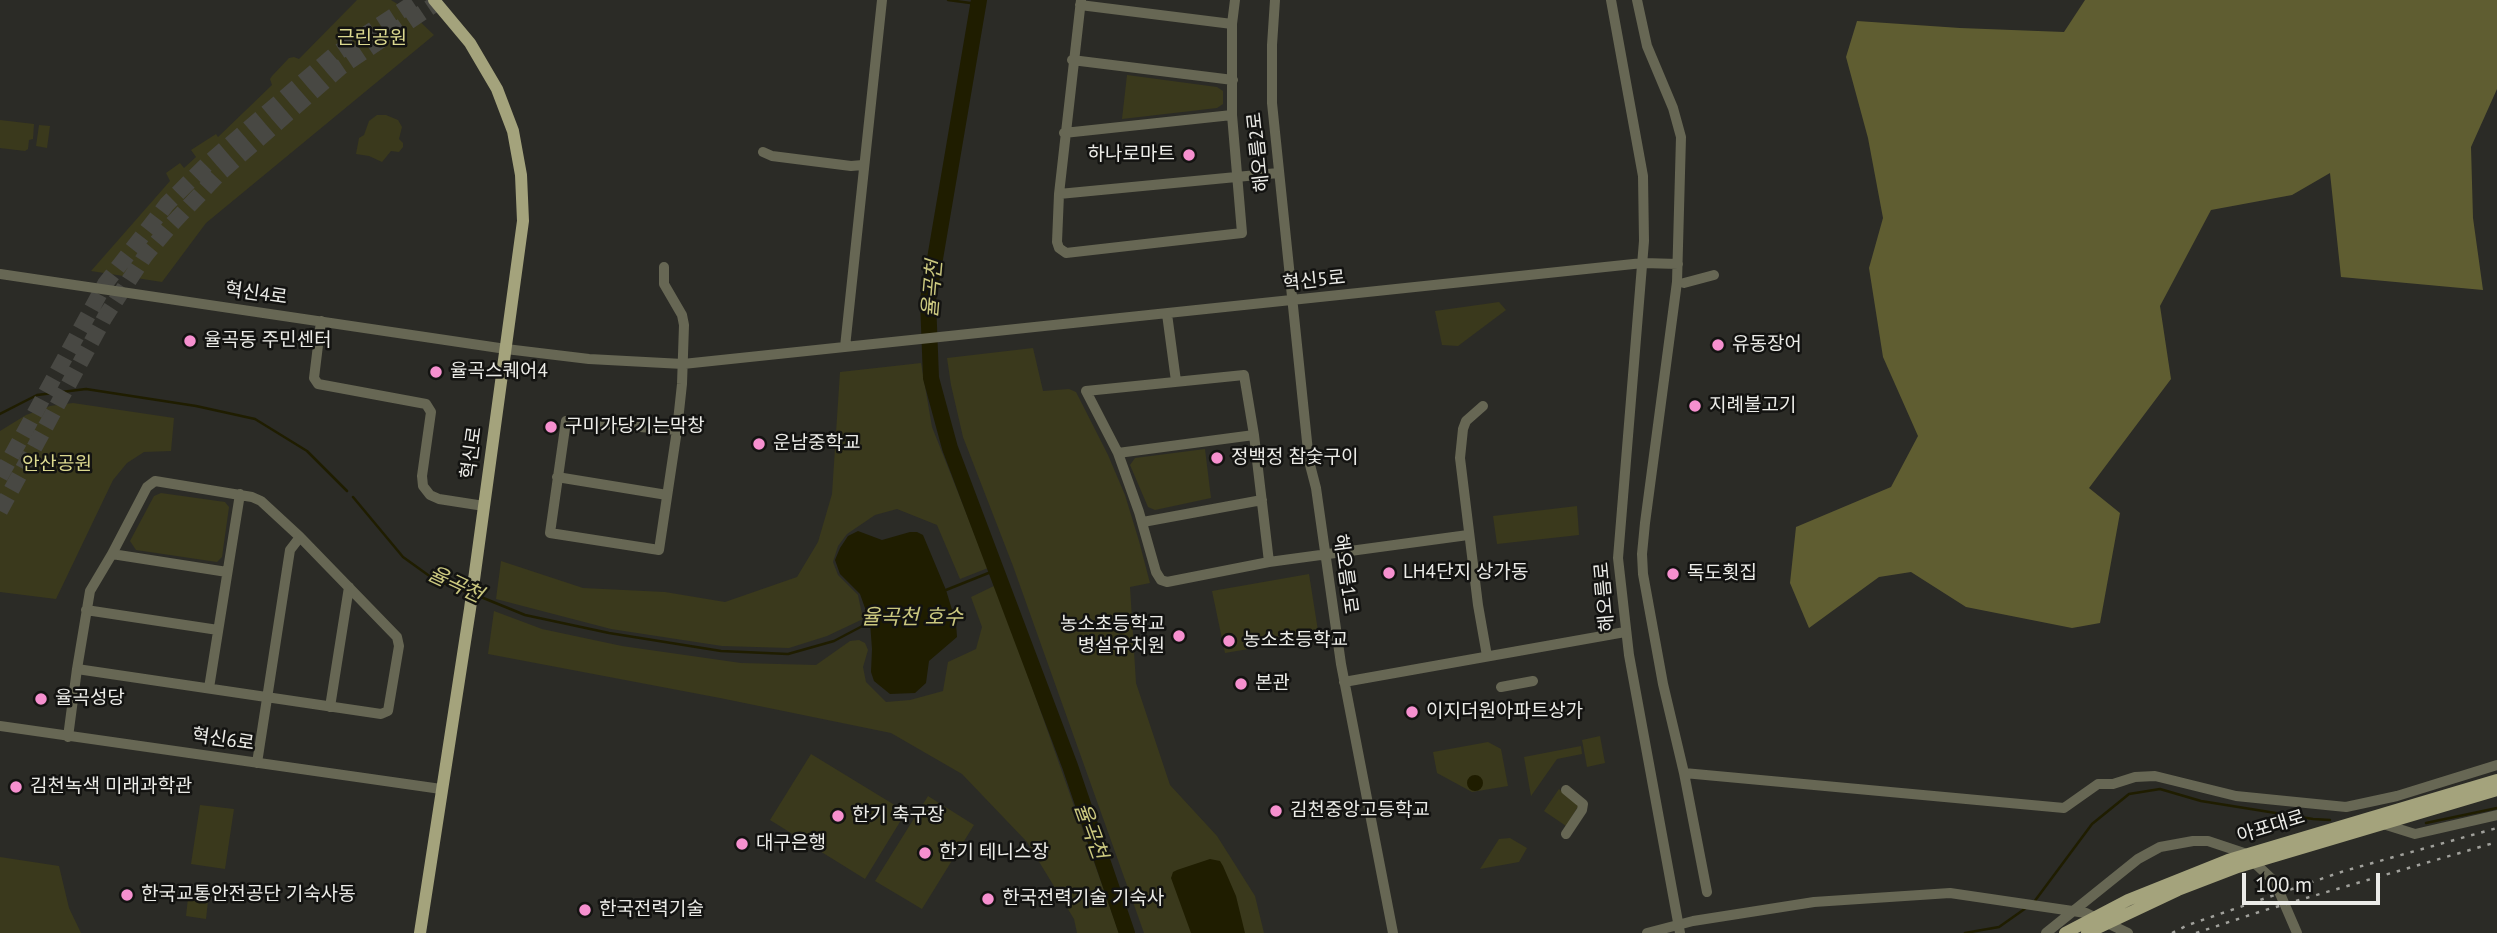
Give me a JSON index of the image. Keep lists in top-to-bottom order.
{
  "streets": {
    "main road": ["혁신로", "아포대로"],
    "street": [
      "해오름2로",
      "혁신5로",
      "혁신4로",
      "해오름1로",
      "해오름로",
      "혁신6로"
    ]
  },
  "crossings": [
    ["해오름2로", "혁신5로"],
    ["해오름2로", "해오름1로"],
    ["혁신5로", "혁신4로"],
    ["혁신5로", "해오름1로"],
    ["혁신5로", "해오름로"],
    ["혁신4로", "혁신로"],
    ["혁신로", "혁신6로"]
  ],
  "water": ["율곡천", "율곡천 호수"],
  "parks": ["근린공원", "안산공원"],
  "places": [
    "하나로마트",
    "율곡동 주민센터",
    "유동장어",
    "율곡스퀘어4",
    "지례불고기",
    "구미가당기는막창",
    "운남중학교",
    "정백정 참숯구이",
    "LH4단지 상가동",
    "독도횟집",
    "농소초등학교 병설유치원",
    "농소초등학교",
    "본관",
    "율곡성당",
    "이지더원아파트상가",
    "김천녹색 미래과학관",
    "김천중앙고등학교",
    "한기 축구장",
    "대구은행",
    "한기 테니스장",
    "한국교통안전공단 기숙사동",
    "한국전력기술 기숙사",
    "한국전력기술"
  ],
  "scale_bar": "100 m"
}
